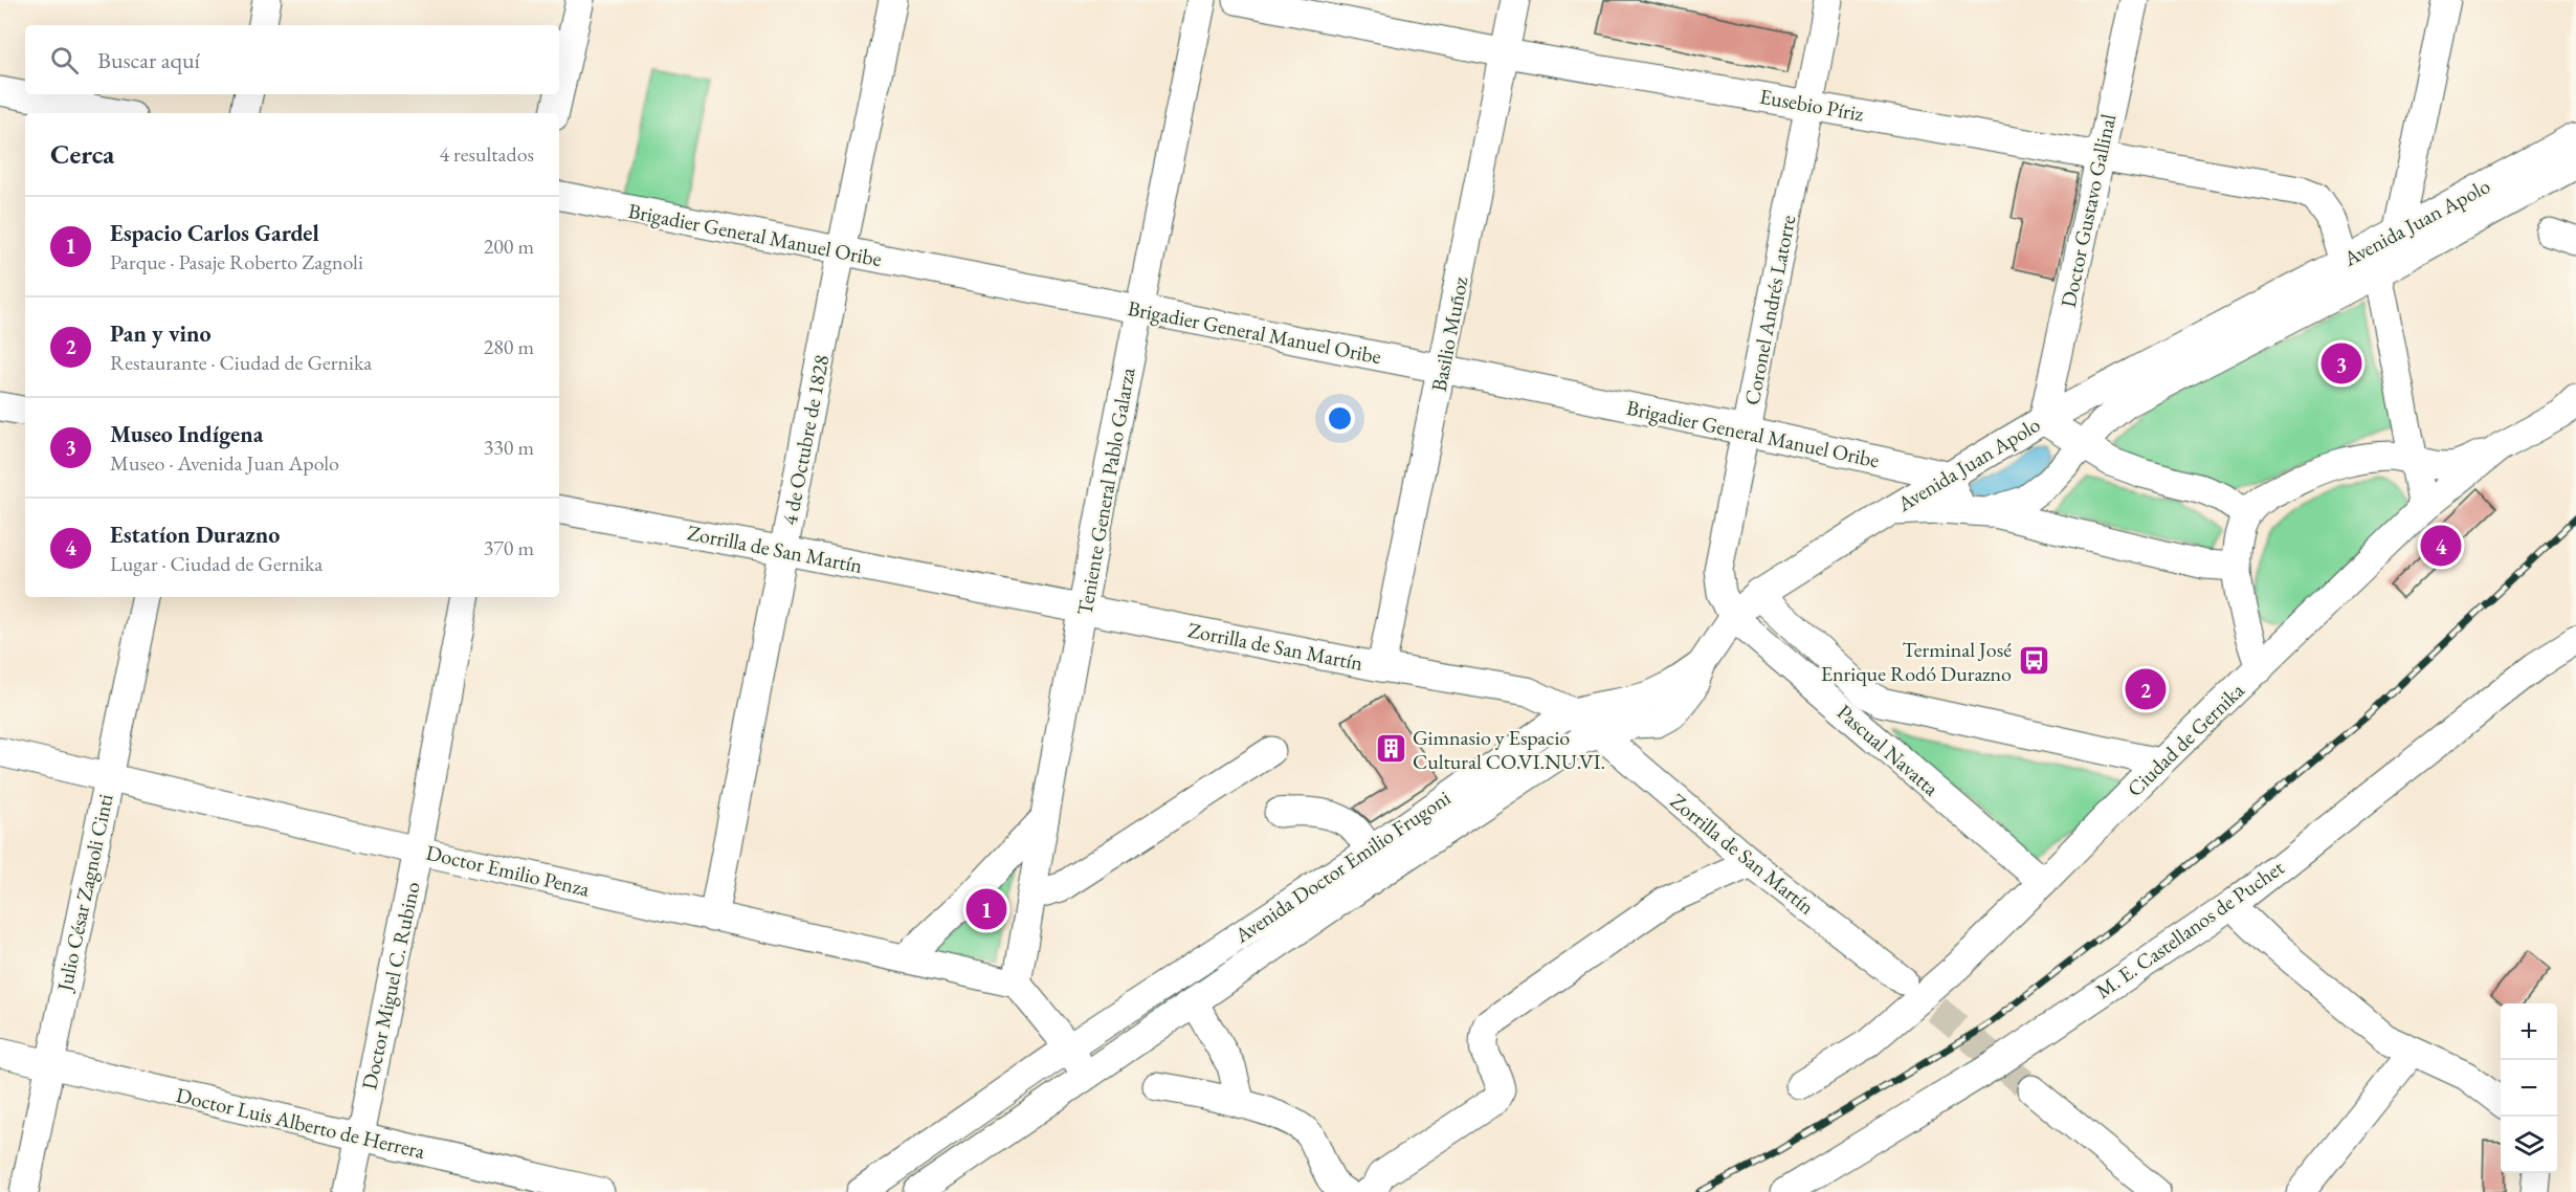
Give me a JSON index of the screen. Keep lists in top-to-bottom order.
{
  "streets": {
    "street": [
      "Eusebio Píriz",
      "Doctor Gustavo Gallinal",
      "Avenida Juan Apolo",
      "Brigadier General Manuel Oribe",
      "Coronel Andrés Latorre",
      "Basilio Muñoz",
      "4 de Octubre de 1828",
      "Teniente General Pablo Galarza",
      "Zorrilla de San Martín",
      "Ciudad de Gernika",
      "Pascual Navatta",
      "Avenida Doctor Emilio Frugoni",
      "Doctor Emilio Penza",
      "Julio César Zagnoli Cinti",
      "M. E. Castellanos de Puchet",
      "Doctor Miguel C. Rubino",
      "Doctor Luis Alberto de Herrera"
    ]
  },
  "crossings": [
    ["Eusebio Píriz", "Doctor Gustavo Gallinal"],
    ["Eusebio Píriz", "Avenida Juan Apolo"],
    ["Eusebio Píriz", "Coronel Andrés Latorre"],
    ["Eusebio Píriz", "Basilio Muñoz"],
    ["Doctor Gustavo Gallinal", "Avenida Juan Apolo"],
    ["Avenida Juan Apolo", "Brigadier General Manuel Oribe"],
    ["Brigadier General Manuel Oribe", "Coronel Andrés Latorre"],
    ["Brigadier General Manuel Oribe", "Basilio Muñoz"],
    ["Brigadier General Manuel Oribe", "4 de Octubre de 1828"],
    ["Brigadier General Manuel Oribe", "Teniente General Pablo Galarza"],
    ["Coronel Andrés Latorre", "Pascual Navatta"],
    ["Basilio Muñoz", "Zorrilla de San Martín"],
    ["4 de Octubre de 1828", "Zorrilla de San Martín"],
    ["4 de Octubre de 1828", "Doctor Emilio Penza"],
    ["Teniente General Pablo Galarza", "Zorrilla de San Martín"],
    ["Teniente General Pablo Galarza", "Doctor Emilio Penza"],
    ["Zorrilla de San Martín", "Avenida Doctor Emilio Frugoni"],
    ["Ciudad de Gernika", "Pascual Navatta"],
    ["Doctor Emilio Penza", "Julio César Zagnoli Cinti"],
    ["Doctor Emilio Penza", "Doctor Miguel C. Rubino"],
    ["Julio César Zagnoli Cinti", "Doctor Luis Alberto de Herrera"],
    ["Doctor Miguel C. Rubino", "Doctor Luis Alberto de Herrera"]
  ],
  "places": {
    "bus stop": ["Terminal José Enrique Rodó Durazno"],
    "building": ["Gimnasio y Espacio Cultural CO.VI.NU.VI."]
  },
  "page": {
    "search": "Buscar aquí",
    "heading": ["Cerca", "4 resultados"],
    "list": [
      {
        "mark": "1",
        "name": "Espacio Carlos Gardel",
        "note": "Parque · Pasaje Roberto Zagnoli",
        "value": "200 m"
      },
      {
        "mark": "2",
        "name": "Pan y vino",
        "note": "Restaurante · Ciudad de Gernika",
        "value": "280 m"
      },
      {
        "mark": "3",
        "name": "Museo Indígena",
        "note": "Museo · Avenida Juan Apolo",
        "value": "330 m"
      },
      {
        "mark": "4",
        "name": "Estatíon Durazno",
        "note": "Lugar · Ciudad de Gernika",
        "value": "370 m"
      }
    ],
    "pins": [
      "3",
      "4",
      "2",
      "1"
    ],
    "map_buttons": ["+", "−"]
  }
}
